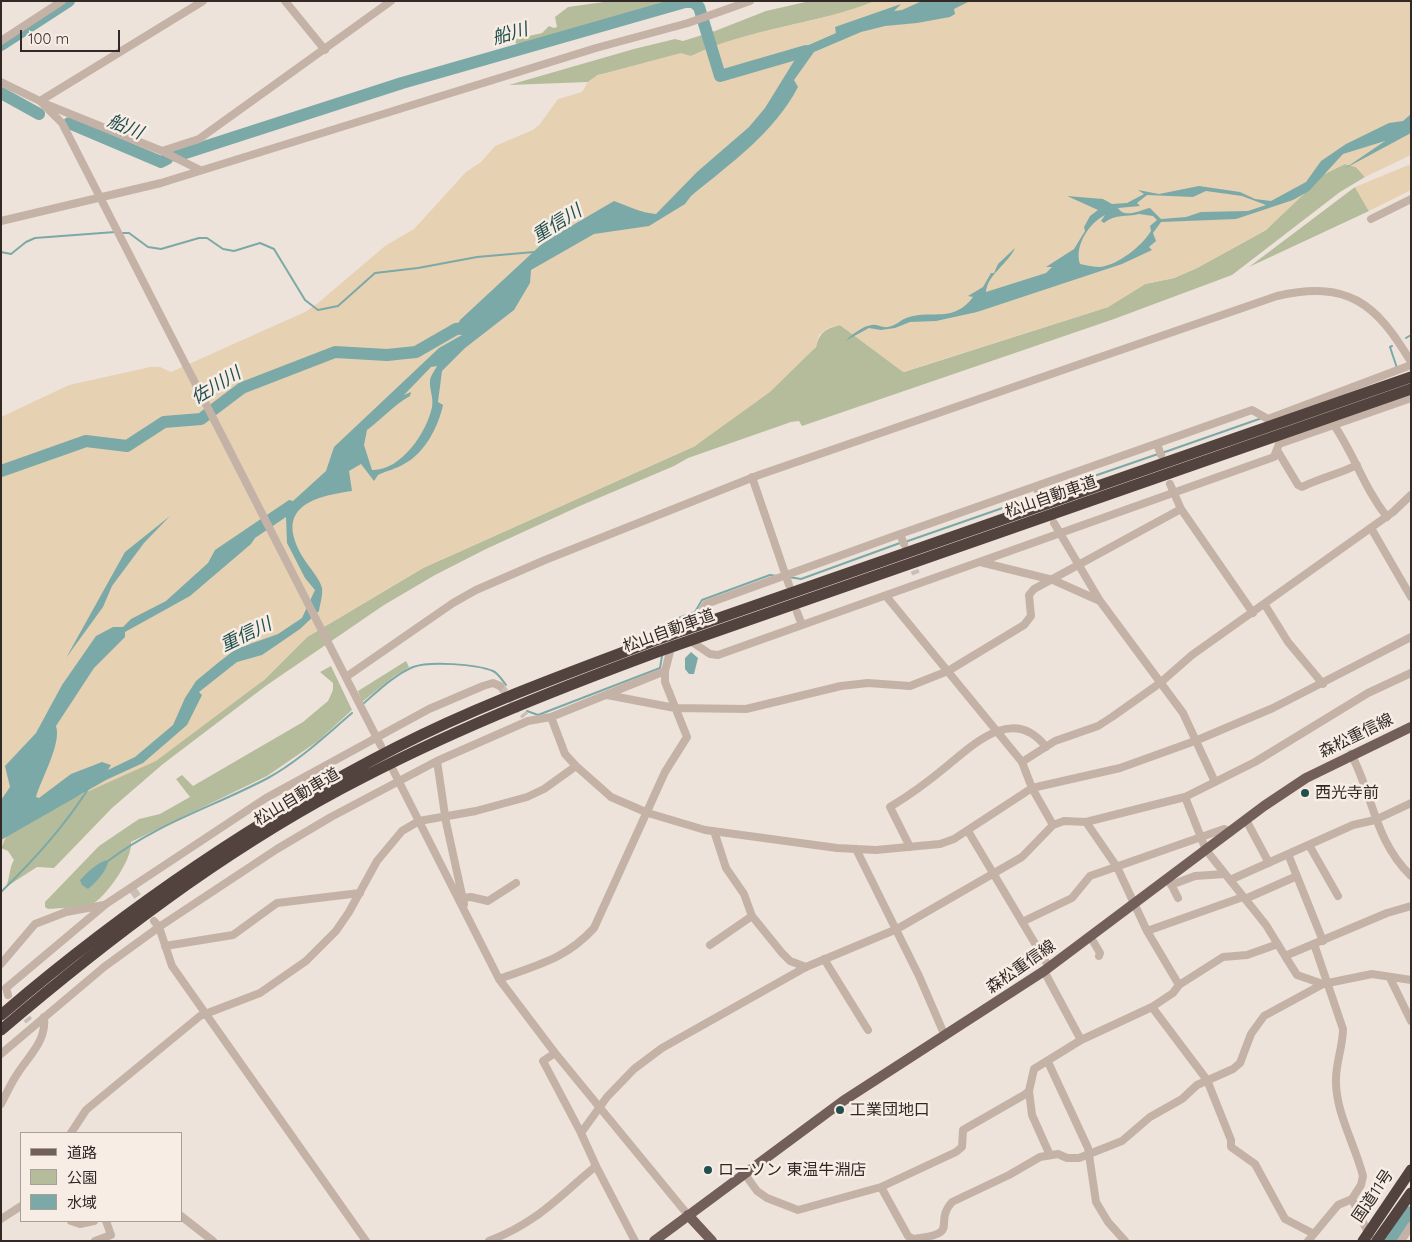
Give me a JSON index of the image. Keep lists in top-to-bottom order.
{
  "streets": {
    "highway": ["松山自動車道", "国道11号"],
    "main road": ["森松重信線"]
  },
  "water": ["船川", "重信川", "佐川川"],
  "places": ["西光寺前", "工業団地口", "ローソン 東温牛淵店"],
  "legend": ["道路", "公園", "水域"],
  "scale_bar": "100 m"
}
